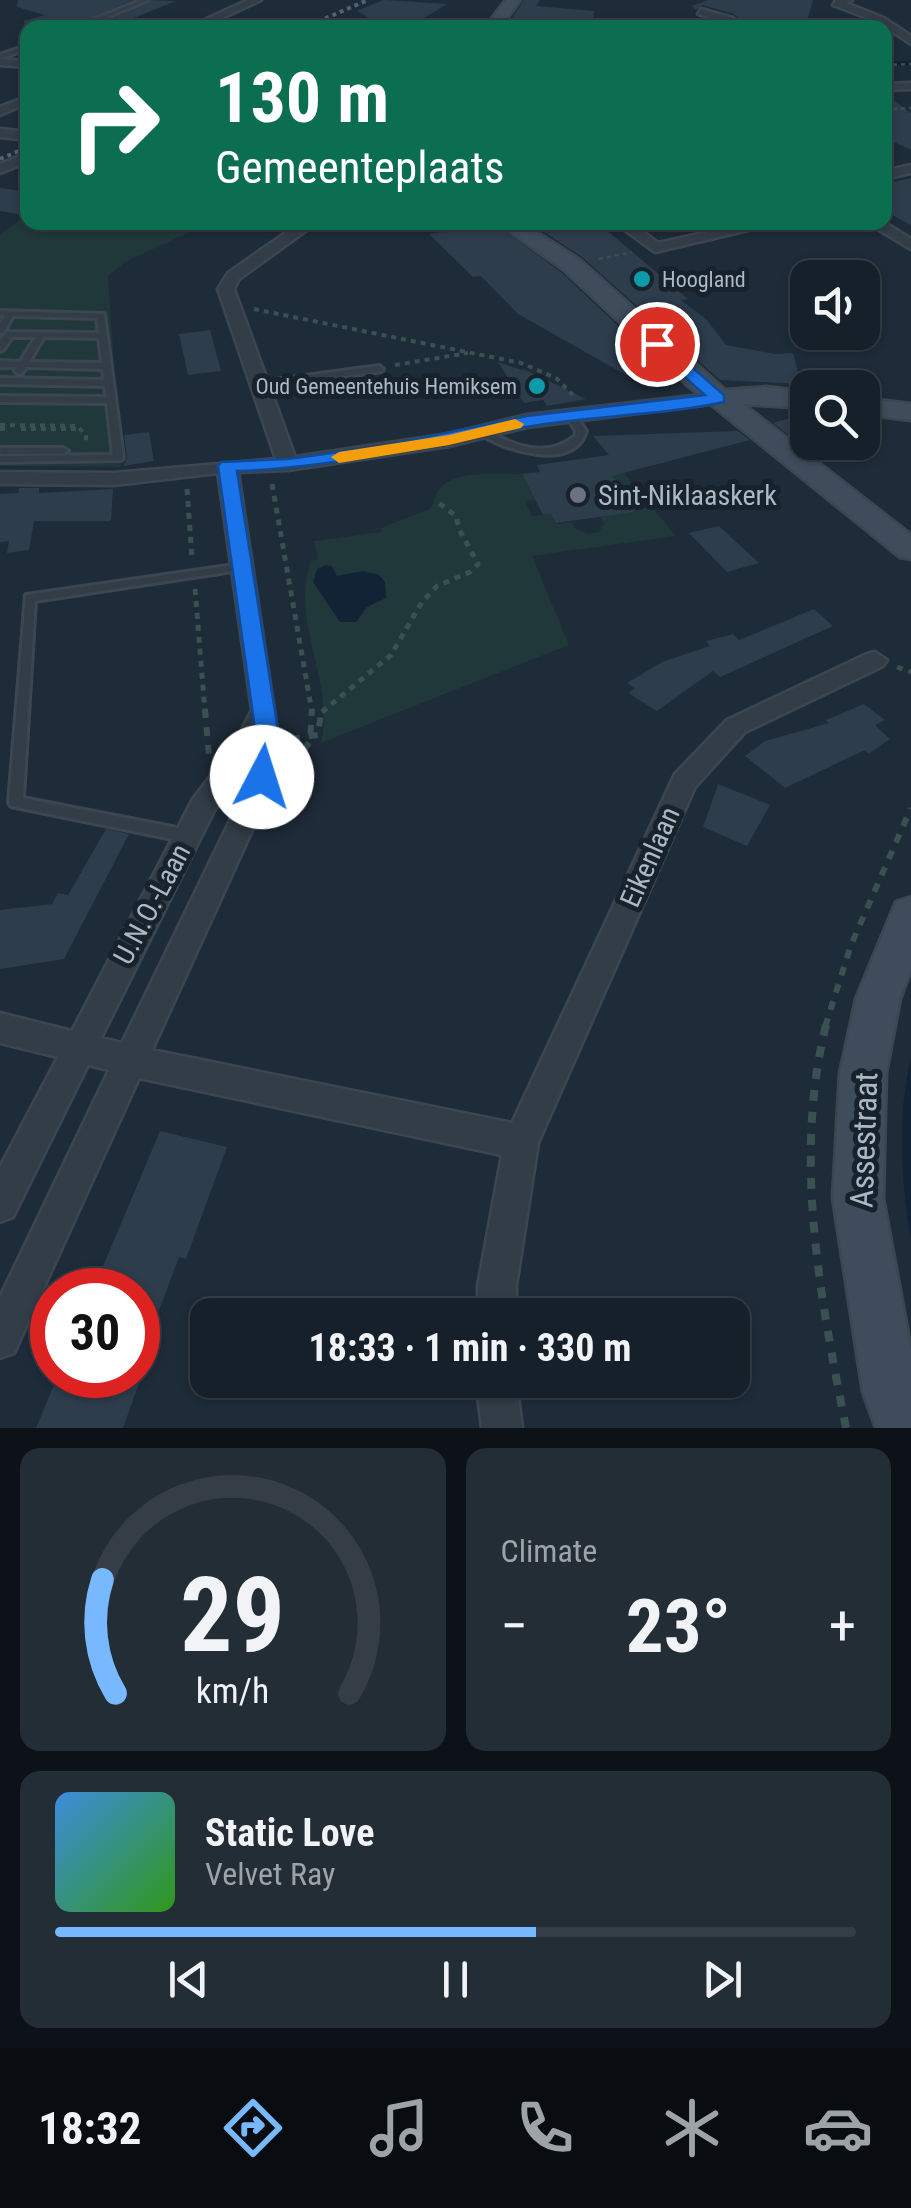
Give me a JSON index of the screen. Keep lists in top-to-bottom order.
{
  "streets": {
    "street": ["Eikenlaan", "U.N.O.-Laan", "Assestraat"]
  },
  "places": ["Hoogland", "Oud Gemeentehuis Hemiksem", "Sint-Niklaaskerk"],
  "page": {
    "turn": ["130 m", "Gemeenteplaats"],
    "limit": "30",
    "trip": "18:33 · 1 min · 330 m",
    "tile": "Climate",
    "heat": ["−", "23°", "+"],
    "song": ["Static Love", "Velvet Ray"],
    "tabs": "18:32",
    "gauge": ["29", "km/h"]
  }
}
